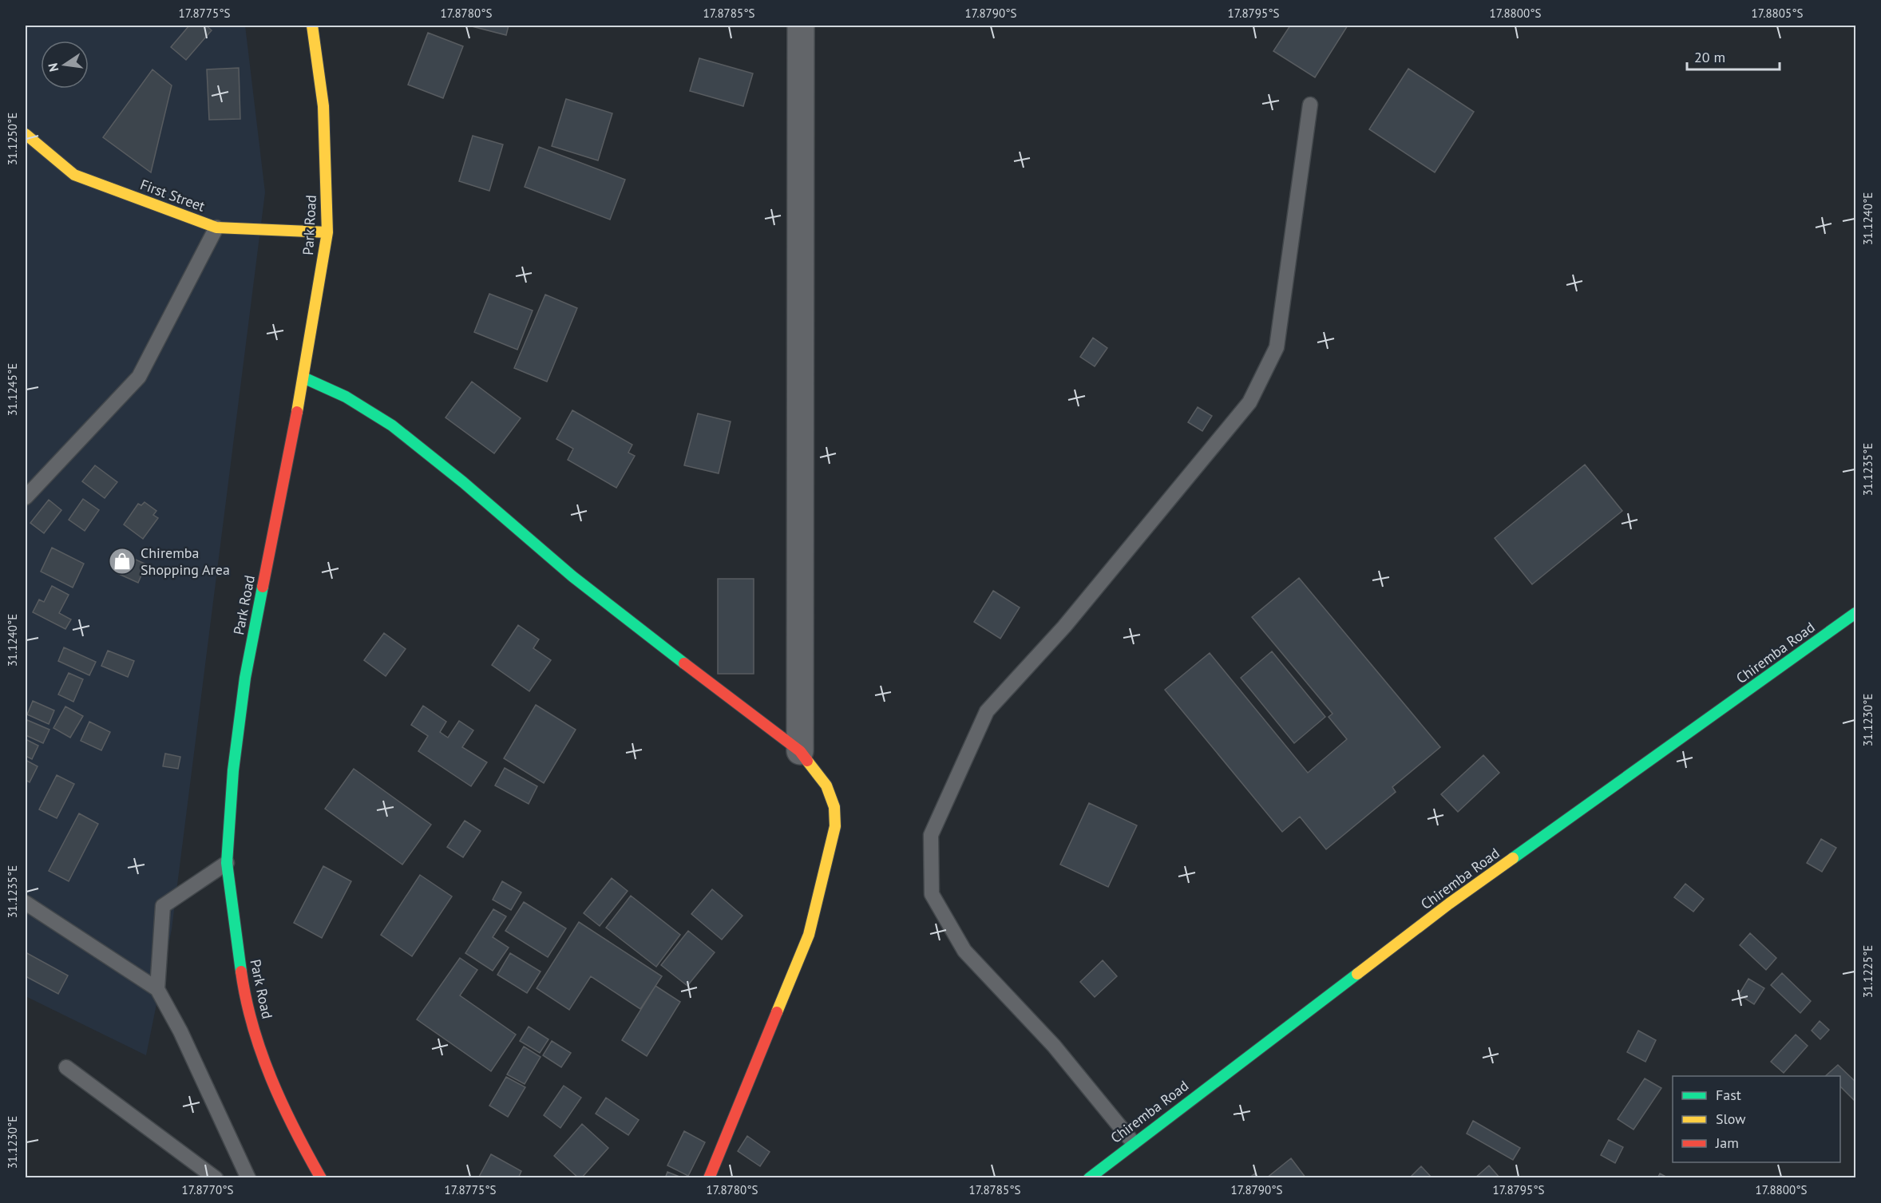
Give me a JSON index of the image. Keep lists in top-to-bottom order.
{
  "streets": {
    "street": ["First Street", "Park Road", "Chiremba Road"]
  },
  "crossings": [
    ["First Street", "Park Road"]
  ],
  "places": {
    "shop": ["Chiremba Shopping Area"]
  },
  "legend": ["Fast", "Slow", "Jam"],
  "scale_bar": "20 m",
  "north": "left",
  "coordinates": [
    "17.8775°S",
    "17.8780°S",
    "17.8785°S",
    "17.8790°S",
    "17.8795°S",
    "17.8800°S",
    "17.8805°S",
    "31.1250°E",
    "31.1240°E",
    "31.1245°E",
    "31.1235°E",
    "31.1230°E",
    "31.1225°E",
    "17.8770°S"
  ]
}
